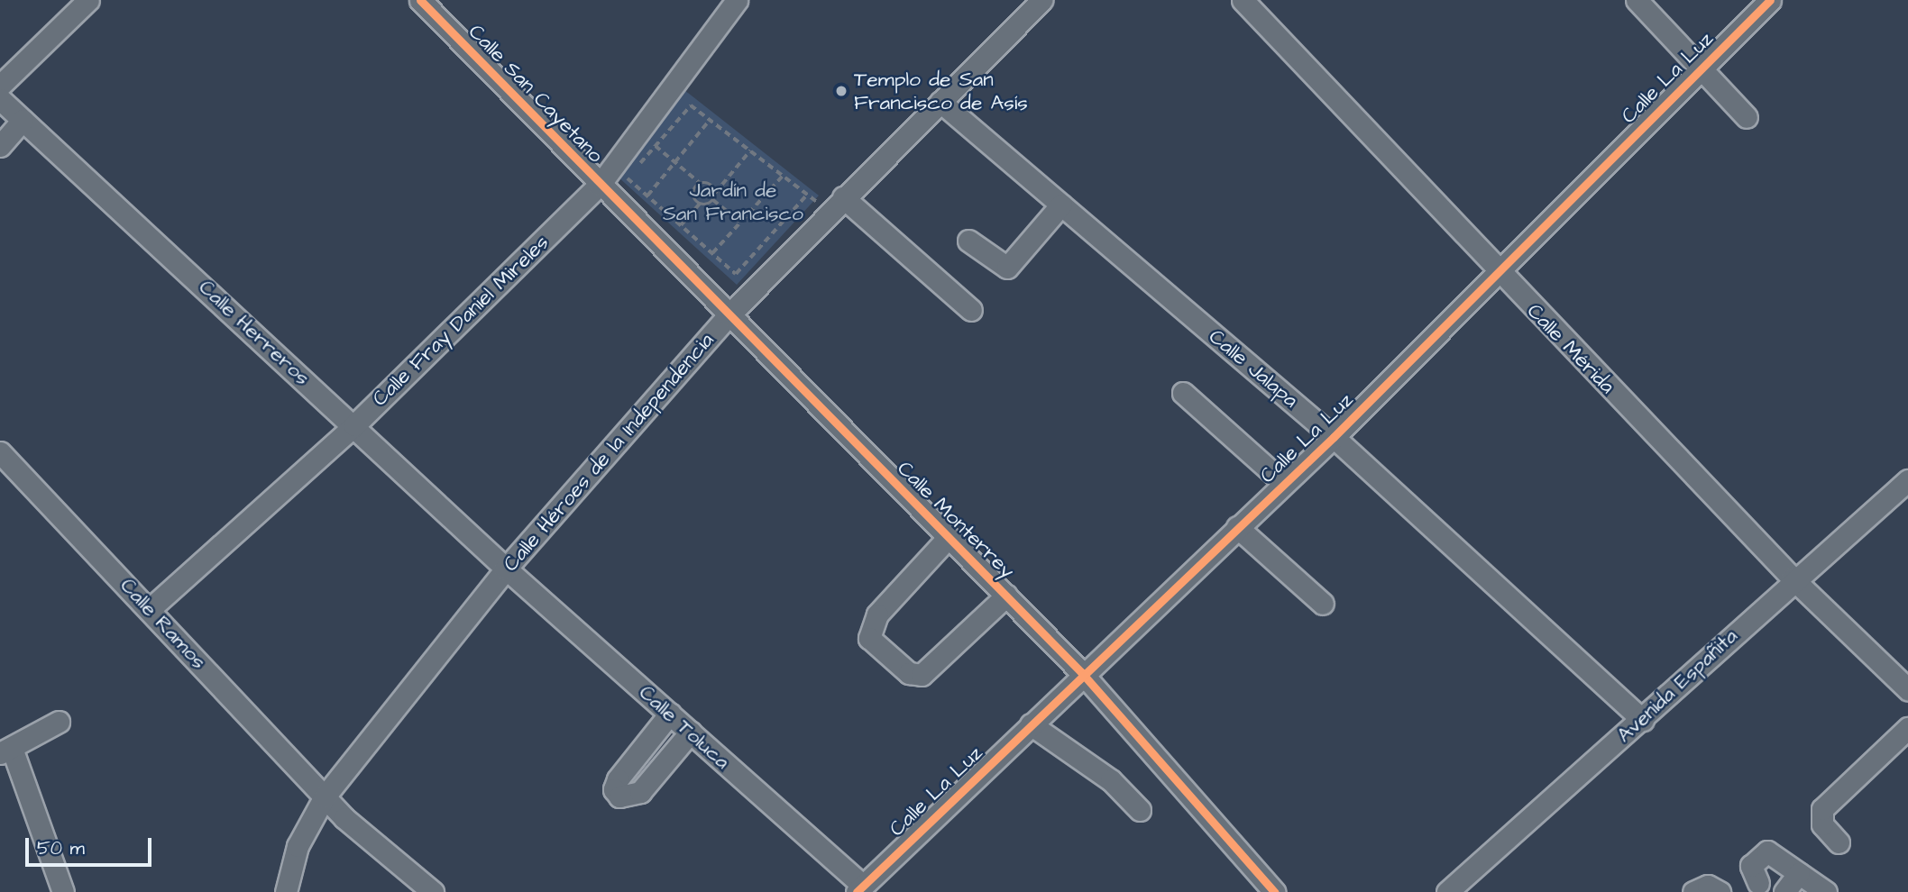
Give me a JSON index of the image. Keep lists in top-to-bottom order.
{
  "streets": {
    "street": [
      "Calle La Luz",
      "Calle San Cayetano",
      "Calle Fray Daniel Mireles",
      "Calle Herreros",
      "Calle Mérida",
      "Calle Jalapa",
      "Calle Héroes de la Independencia",
      "Calle Monterrey",
      "Calle Ramos",
      "Avenida Españita",
      "Calle Toluca"
    ]
  },
  "crossings": [
    ["Calle La Luz", "Calle Mérida"],
    ["Calle La Luz", "Calle Jalapa"],
    ["Calle La Luz", "Calle Monterrey"],
    ["Calle La Luz", "Calle Toluca"],
    ["Calle San Cayetano", "Calle Fray Daniel Mireles"],
    ["Calle San Cayetano", "Calle Monterrey"],
    ["Calle Fray Daniel Mireles", "Calle Herreros"],
    ["Calle Fray Daniel Mireles", "Calle Monterrey"],
    ["Calle Fray Daniel Mireles", "Calle Ramos"],
    ["Calle Herreros", "Calle Héroes de la Independencia"],
    ["Calle Herreros", "Calle Toluca"],
    ["Calle Mérida", "Avenida Españita"],
    ["Calle Jalapa", "Calle Héroes de la Independencia"],
    ["Calle Jalapa", "Avenida Españita"],
    ["Calle Héroes de la Independencia", "Calle Monterrey"],
    ["Calle Héroes de la Independencia", "Calle Ramos"],
    ["Calle Héroes de la Independencia", "Calle Toluca"]
  ],
  "parks": ["Jardín de San Francisco"],
  "places": ["Templo de San Francisco de Asís"],
  "scale_bar": "50 m"
}
